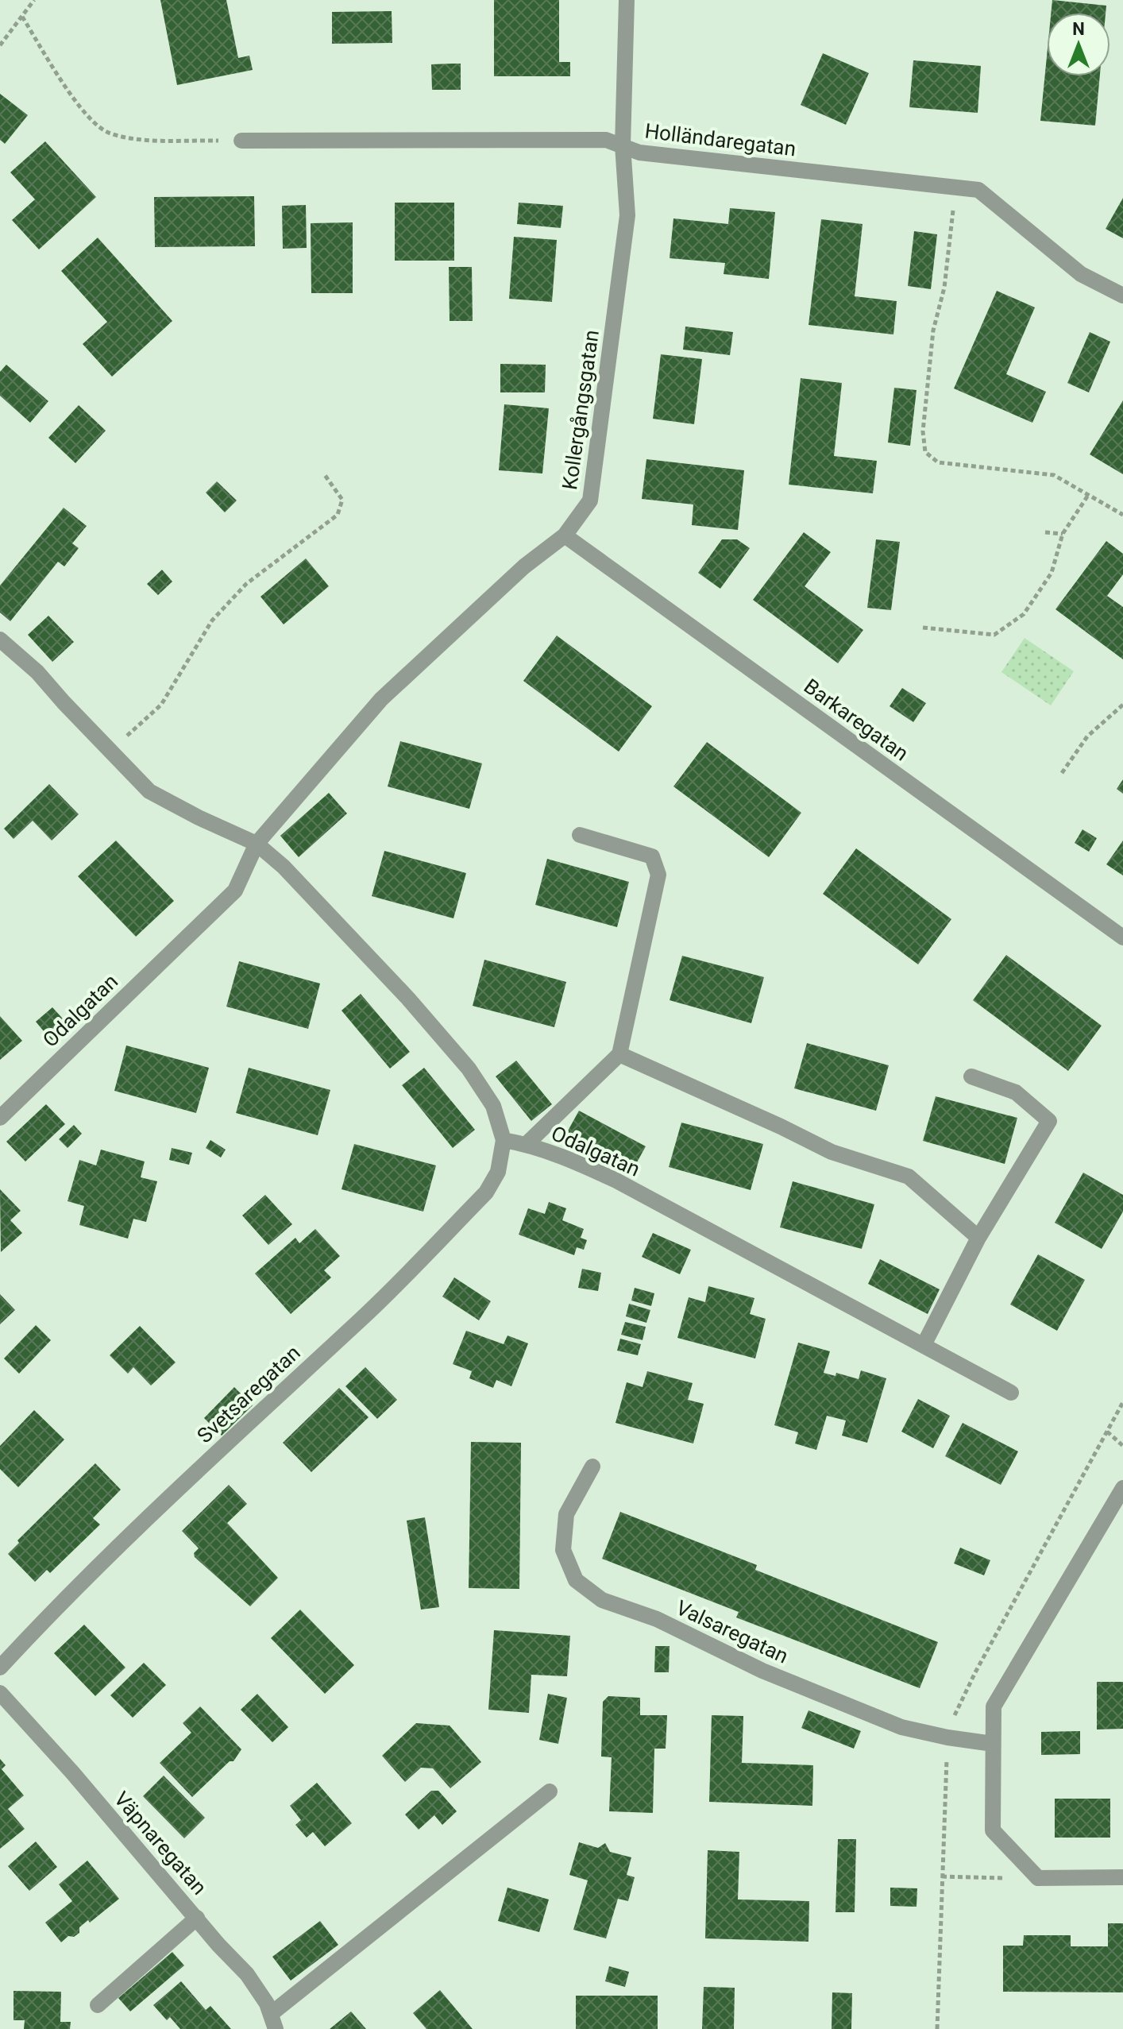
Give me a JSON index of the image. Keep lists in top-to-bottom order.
{
  "streets": {
    "street": [
      "Holländaregatan",
      "Kollergångsgatan",
      "Barkaregatan",
      "Odalgatan",
      "Svetsaregatan",
      "Valsaregatan",
      "Väpnaregatan"
    ]
  },
  "crossings": [
    ["Holländaregatan", "Kollergångsgatan"],
    ["Kollergångsgatan", "Barkaregatan"],
    ["Kollergångsgatan", "Odalgatan"],
    ["Odalgatan", "Svetsaregatan"]
  ],
  "north": "top"
}
